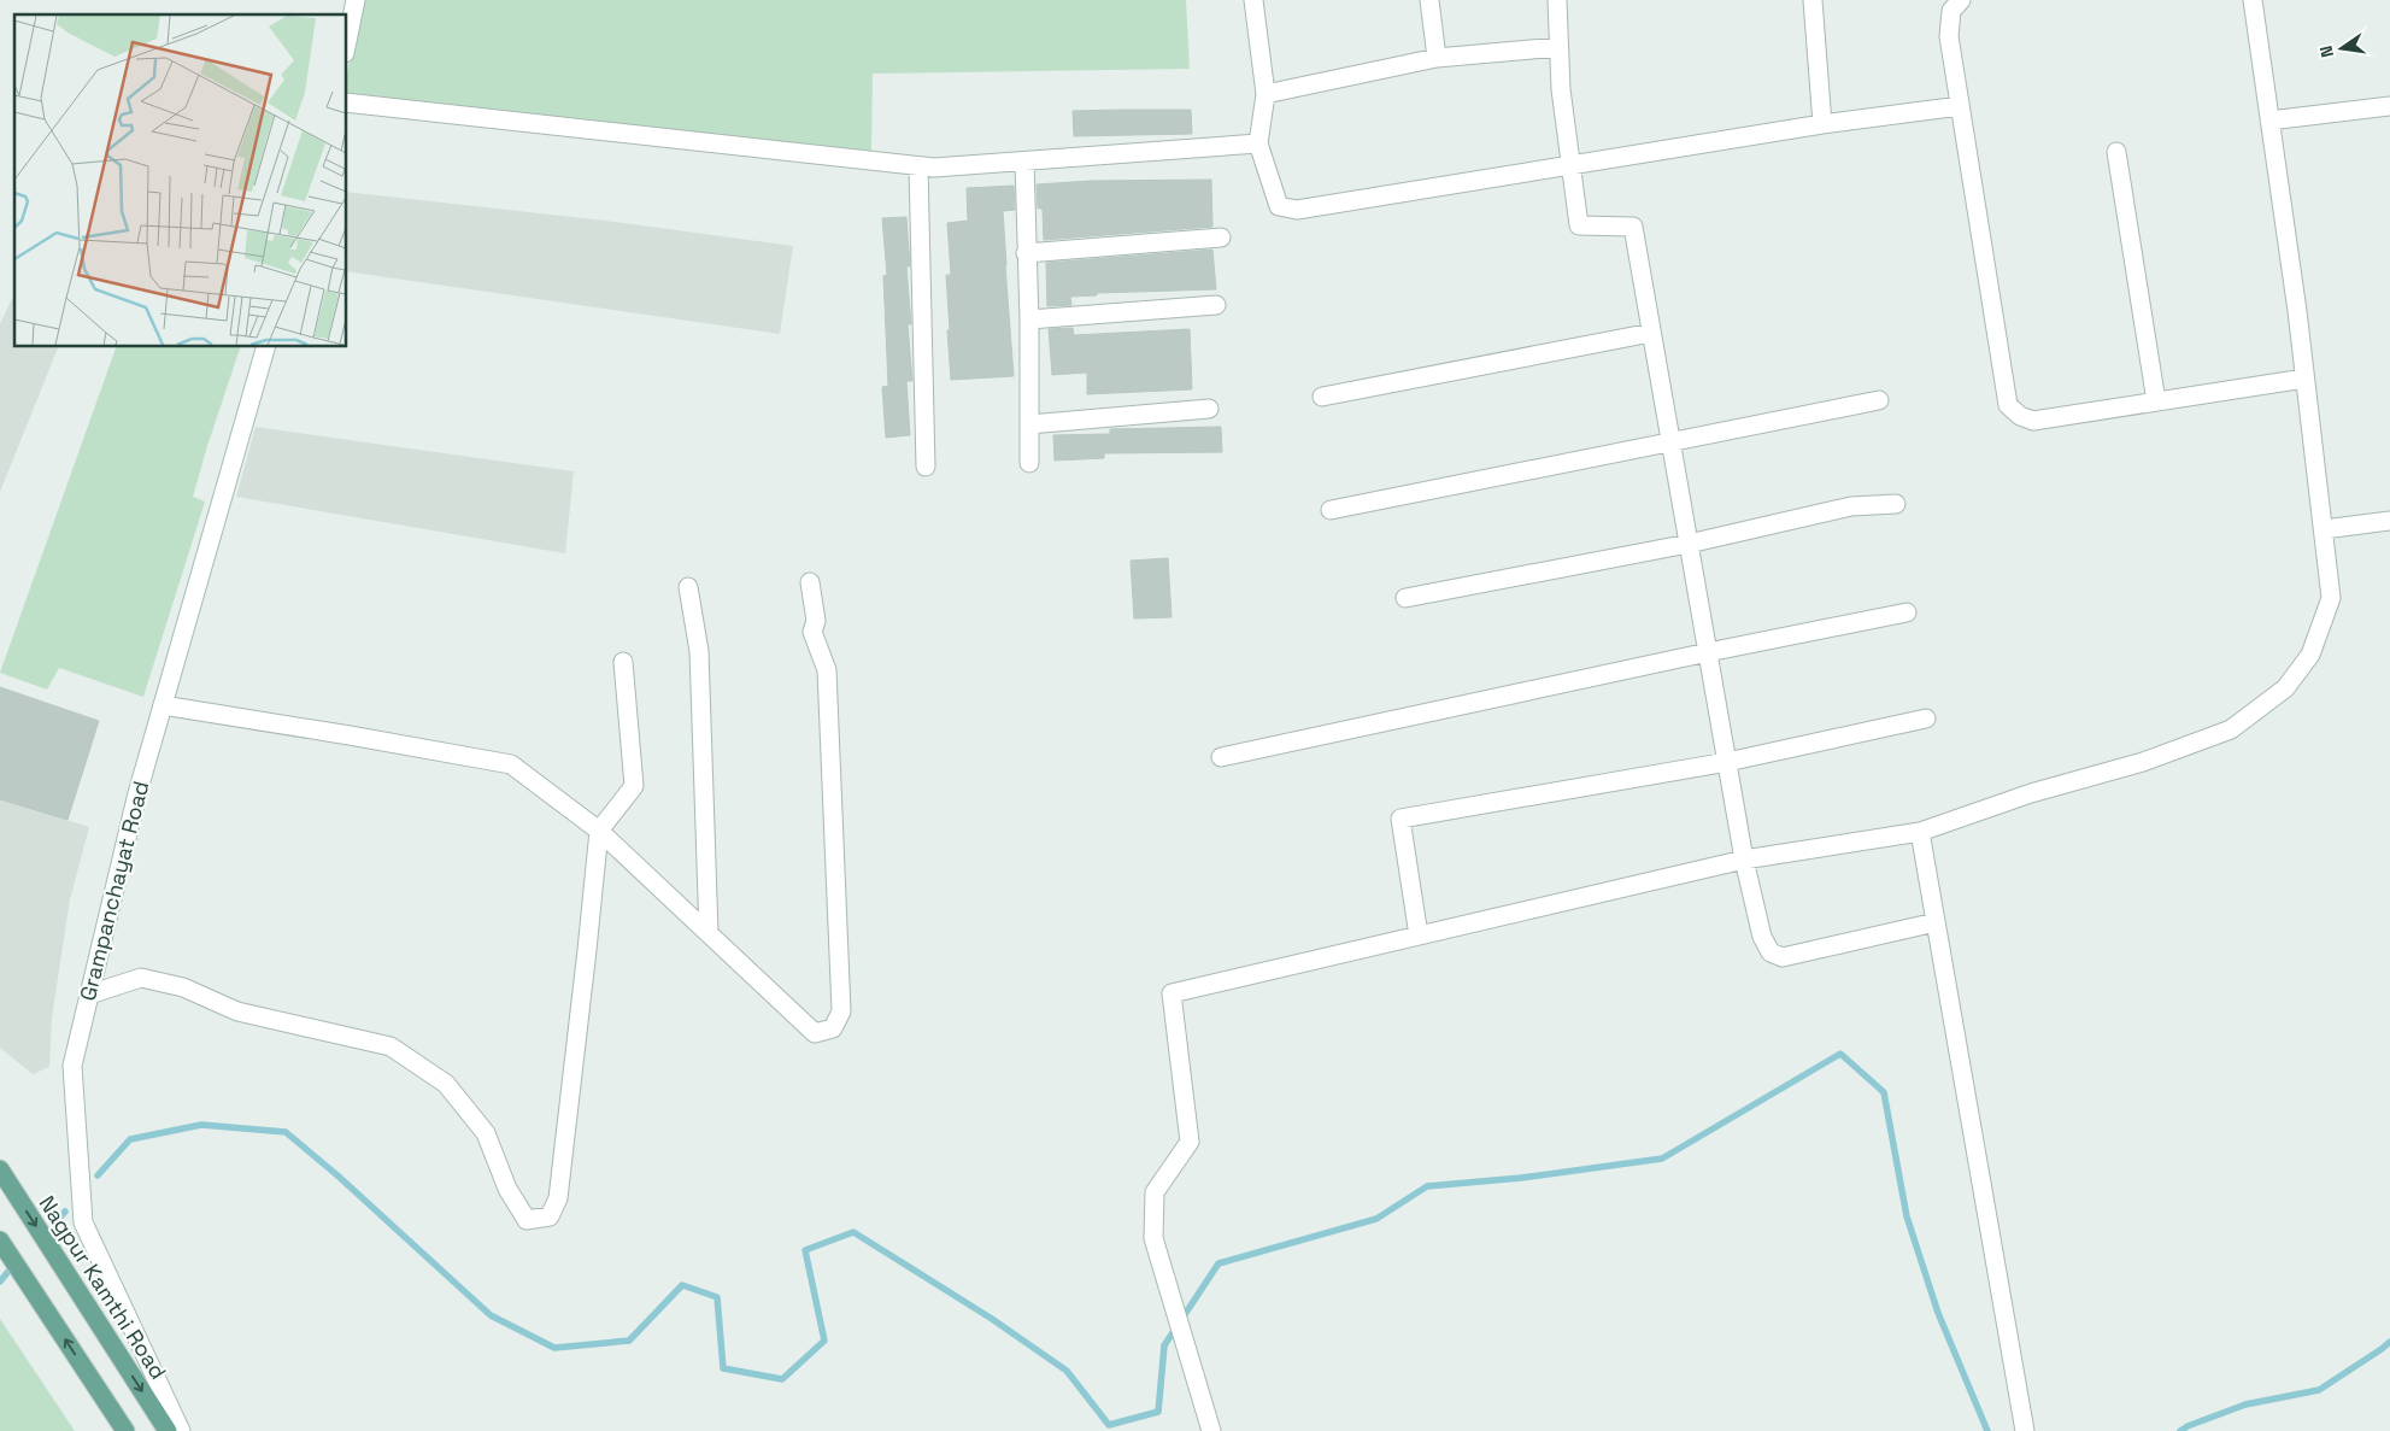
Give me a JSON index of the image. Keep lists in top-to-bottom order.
{
  "streets": {
    "main road": ["Nagpur Kamthi Road"],
    "street": ["Grampanchayat Road"]
  },
  "north": "left"
}
